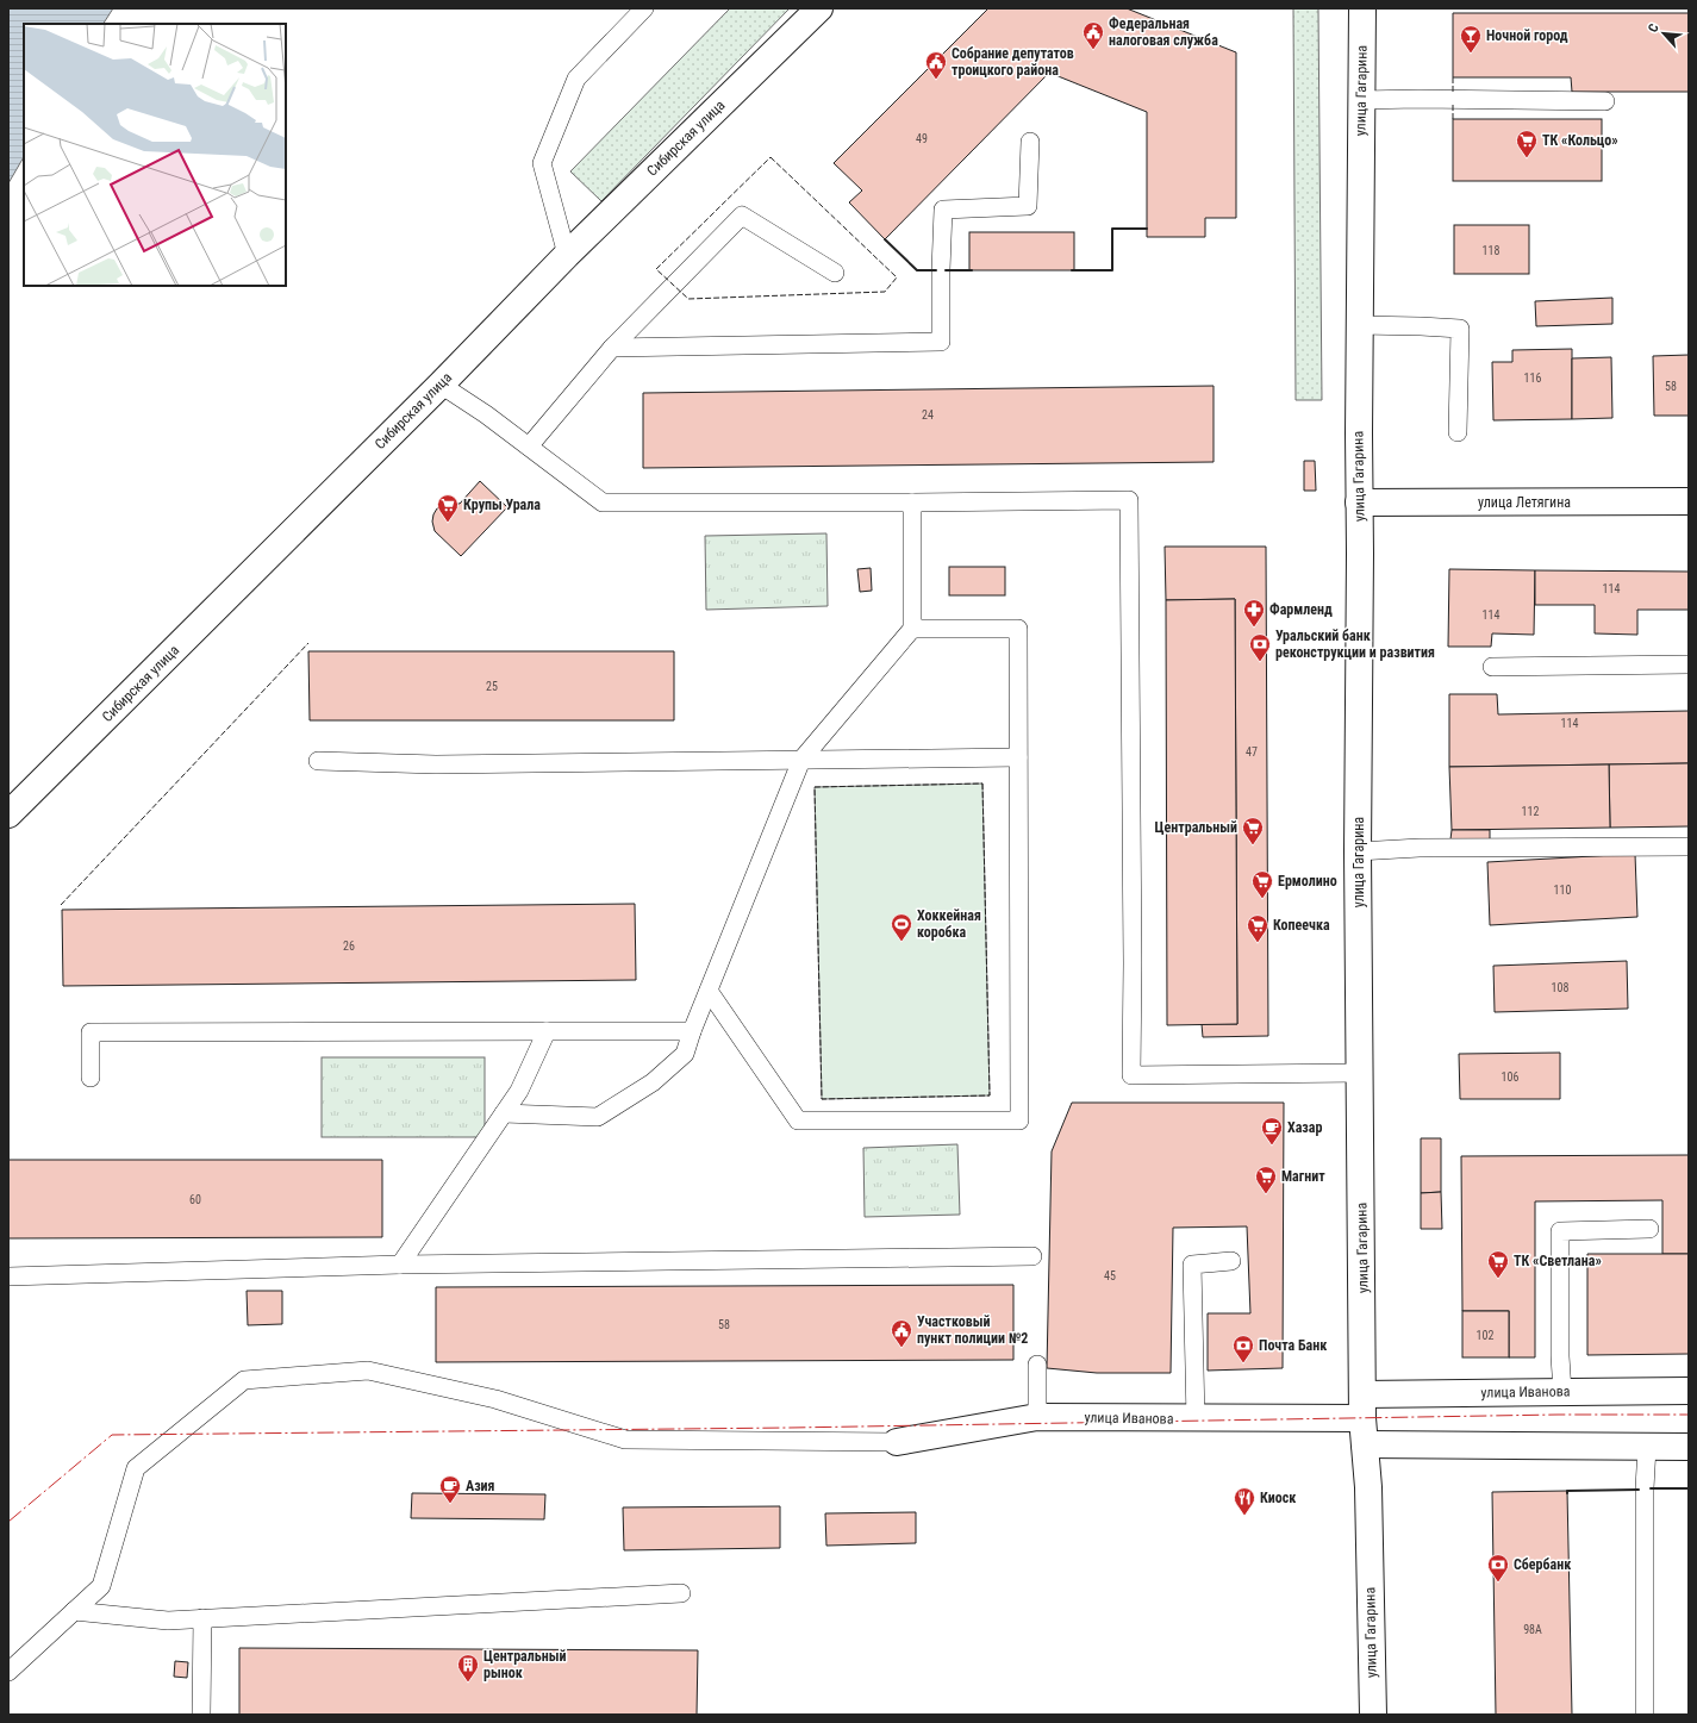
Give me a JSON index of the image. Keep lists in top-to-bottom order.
{
  "streets": {
    "street": [
      "улица Гагарина",
      "Сибирская улица",
      "улица Летягина",
      "улица Иванова"
    ]
  },
  "crossings": [
    ["улица Гагарина", "улица Летягина"],
    ["улица Гагарина", "улица Иванова"]
  ],
  "places": {
    "public building": ["Федеральная налоговая служба", "Собрание депутатов троицкого района", "Участковый пункт полиции №2"],
    "bar": ["Ночной город"],
    "supermarket": [
      "ТК «Кольцо»",
      "Крупы Урала",
      "Центральный",
      "Ермолино",
      "Копеечка",
      "Магнит",
      "ТК «Светлана»"
    ],
    "pharmacy": ["Фармленд"],
    "bank": ["Уральский банк реконструкции и развития", "Почта Банк", "Сбербанк"],
    "sports": ["Хоккейная коробка"],
    "cafe": ["Хазар", "Азия"],
    "restaurant": ["Киоск"],
    "building": ["Центральный рынок"]
  },
  "house_numbers": [
    "49",
    "118",
    "116",
    "58",
    "24",
    "114",
    "114",
    "25",
    "114",
    "47",
    "112",
    "110",
    "26",
    "108",
    "106",
    "60",
    "45",
    "58",
    "102",
    "98А"
  ],
  "north": "top left"
}
